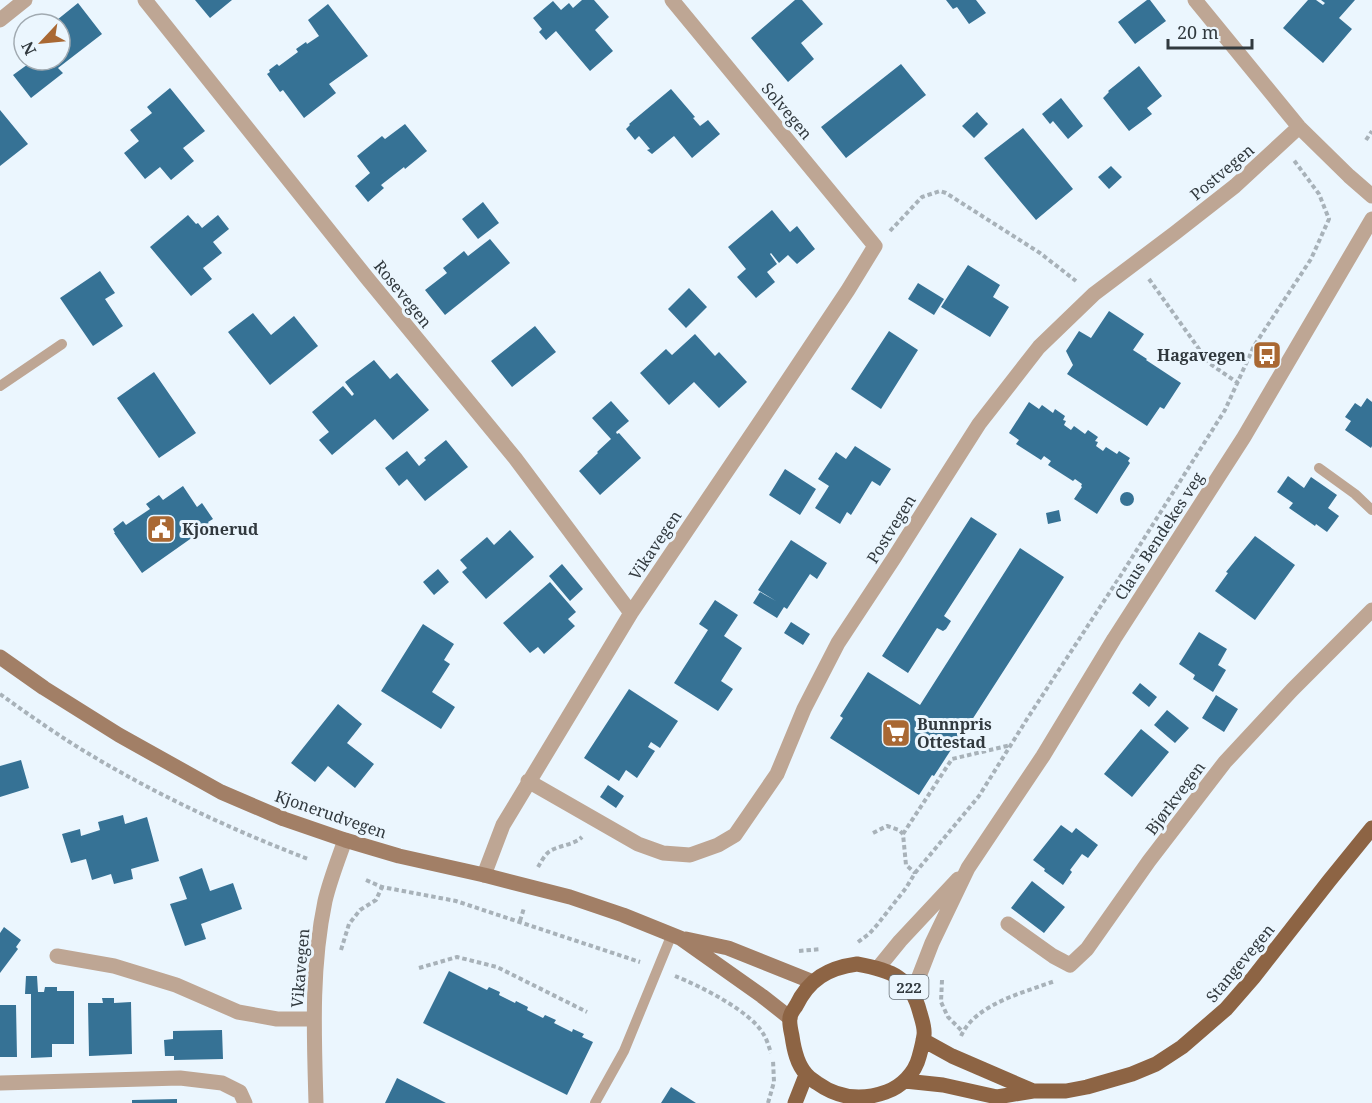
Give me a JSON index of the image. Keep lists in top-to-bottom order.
{
  "streets": {
    "main road": ["Kjonerudvegen", "Stangevegen", "222"],
    "street": [
      "Solvegen",
      "Postvegen",
      "Rosevegen",
      "Claus Bendekes veg",
      "Vikavegen",
      "Bjørkvegen"
    ]
  },
  "crossings": [
    ["Solvegen", "Vikavegen"],
    ["Postvegen", "Vikavegen"],
    ["Rosevegen", "Vikavegen"],
    ["Claus Bendekes veg", "Kjonerudvegen"],
    ["Claus Bendekes veg", "Stangevegen"],
    ["Claus Bendekes veg", "222"],
    ["Vikavegen", "Kjonerudvegen"],
    ["Kjonerudvegen", "Stangevegen"],
    ["Kjonerudvegen", "222"],
    ["Stangevegen", "222"]
  ],
  "places": {
    "bus stop": ["Hagavegen"],
    "public building": ["Kjonerud"],
    "supermarket": ["Bunnpris Ottestad"]
  },
  "scale_bar": "20 m",
  "north": "bottom left"
}
